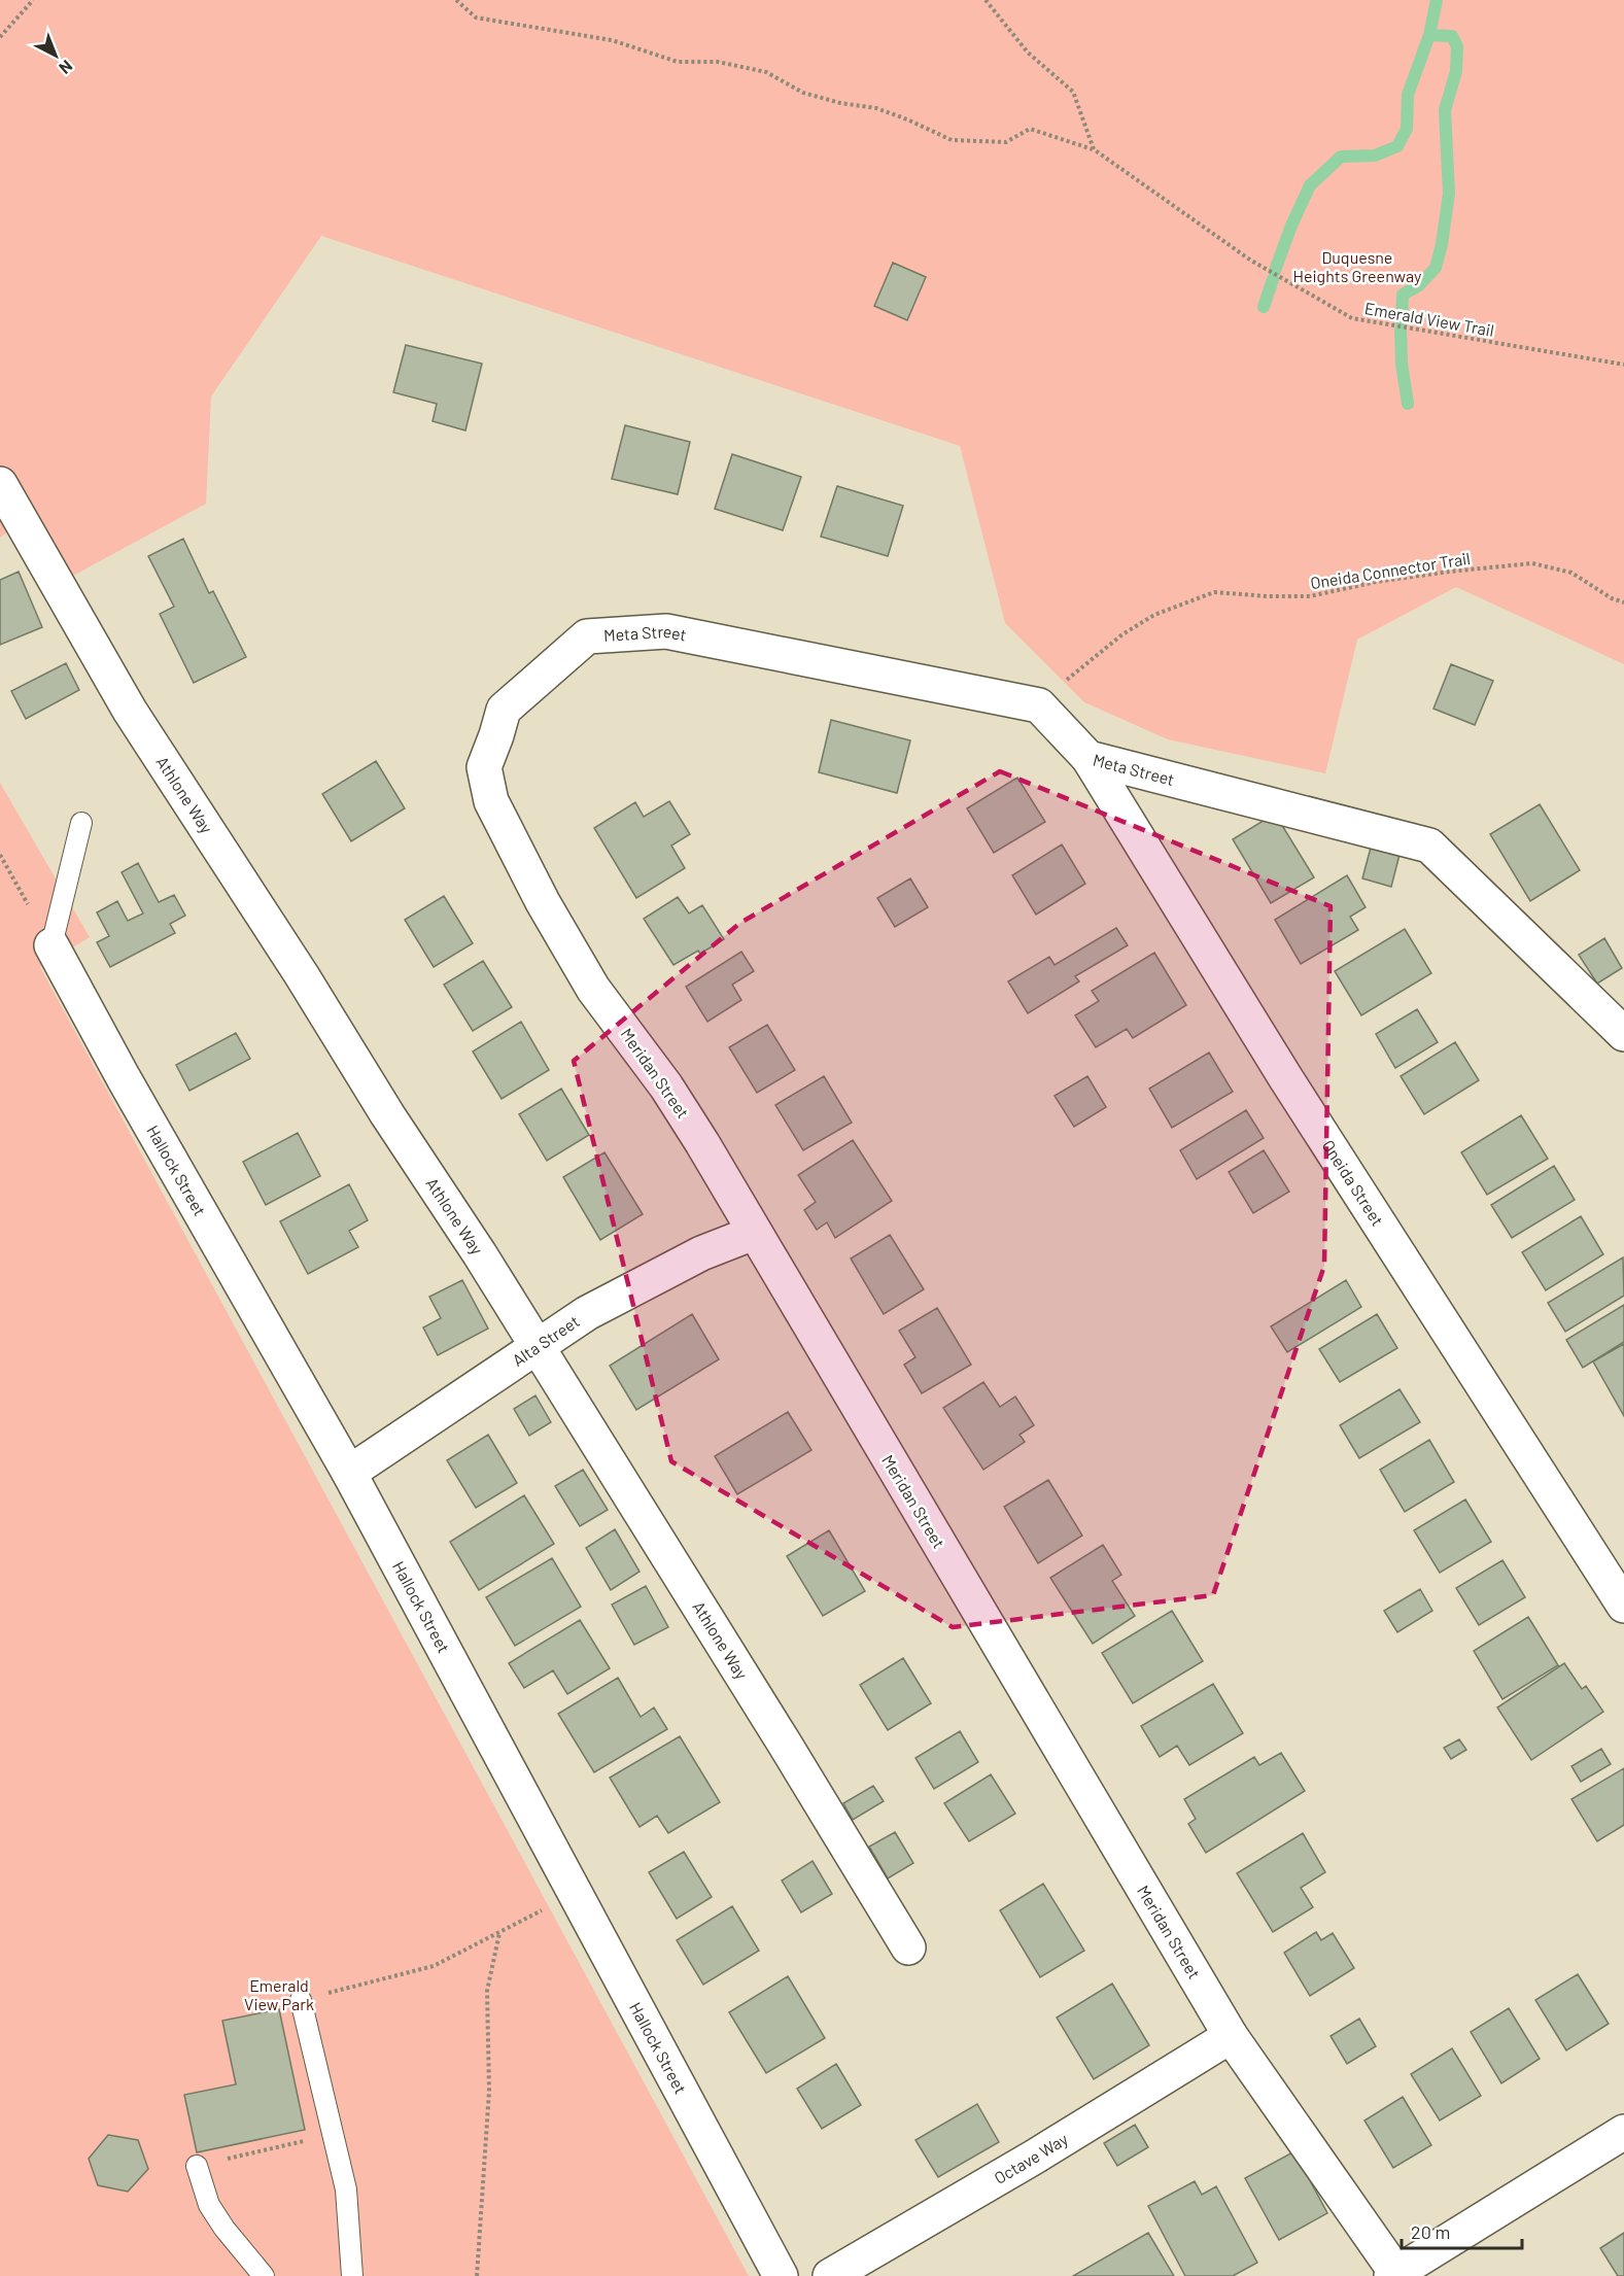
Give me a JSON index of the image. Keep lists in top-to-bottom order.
{
  "streets": {
    "street": [
      "Meta Street",
      "Athlone Way",
      "Meridan Street",
      "Hallock Street",
      "Oneida Street",
      "Alta Street",
      "Octave Way"
    ],
    "path": ["Emerald View Trail", "Oneida Connector Trail"]
  },
  "crossings": [
    ["Oneida Connector Trail", "Meta Street"],
    ["Meta Street", "Meridan Street"],
    ["Meta Street", "Oneida Street"],
    ["Athlone Way", "Alta Street"],
    ["Meridan Street", "Alta Street"],
    ["Meridan Street", "Octave Way"],
    ["Hallock Street", "Alta Street"]
  ],
  "parks": ["Duquesne Heights Greenway", "Emerald View Park"],
  "scale_bar": "20 m",
  "north": "bottom right"
}
